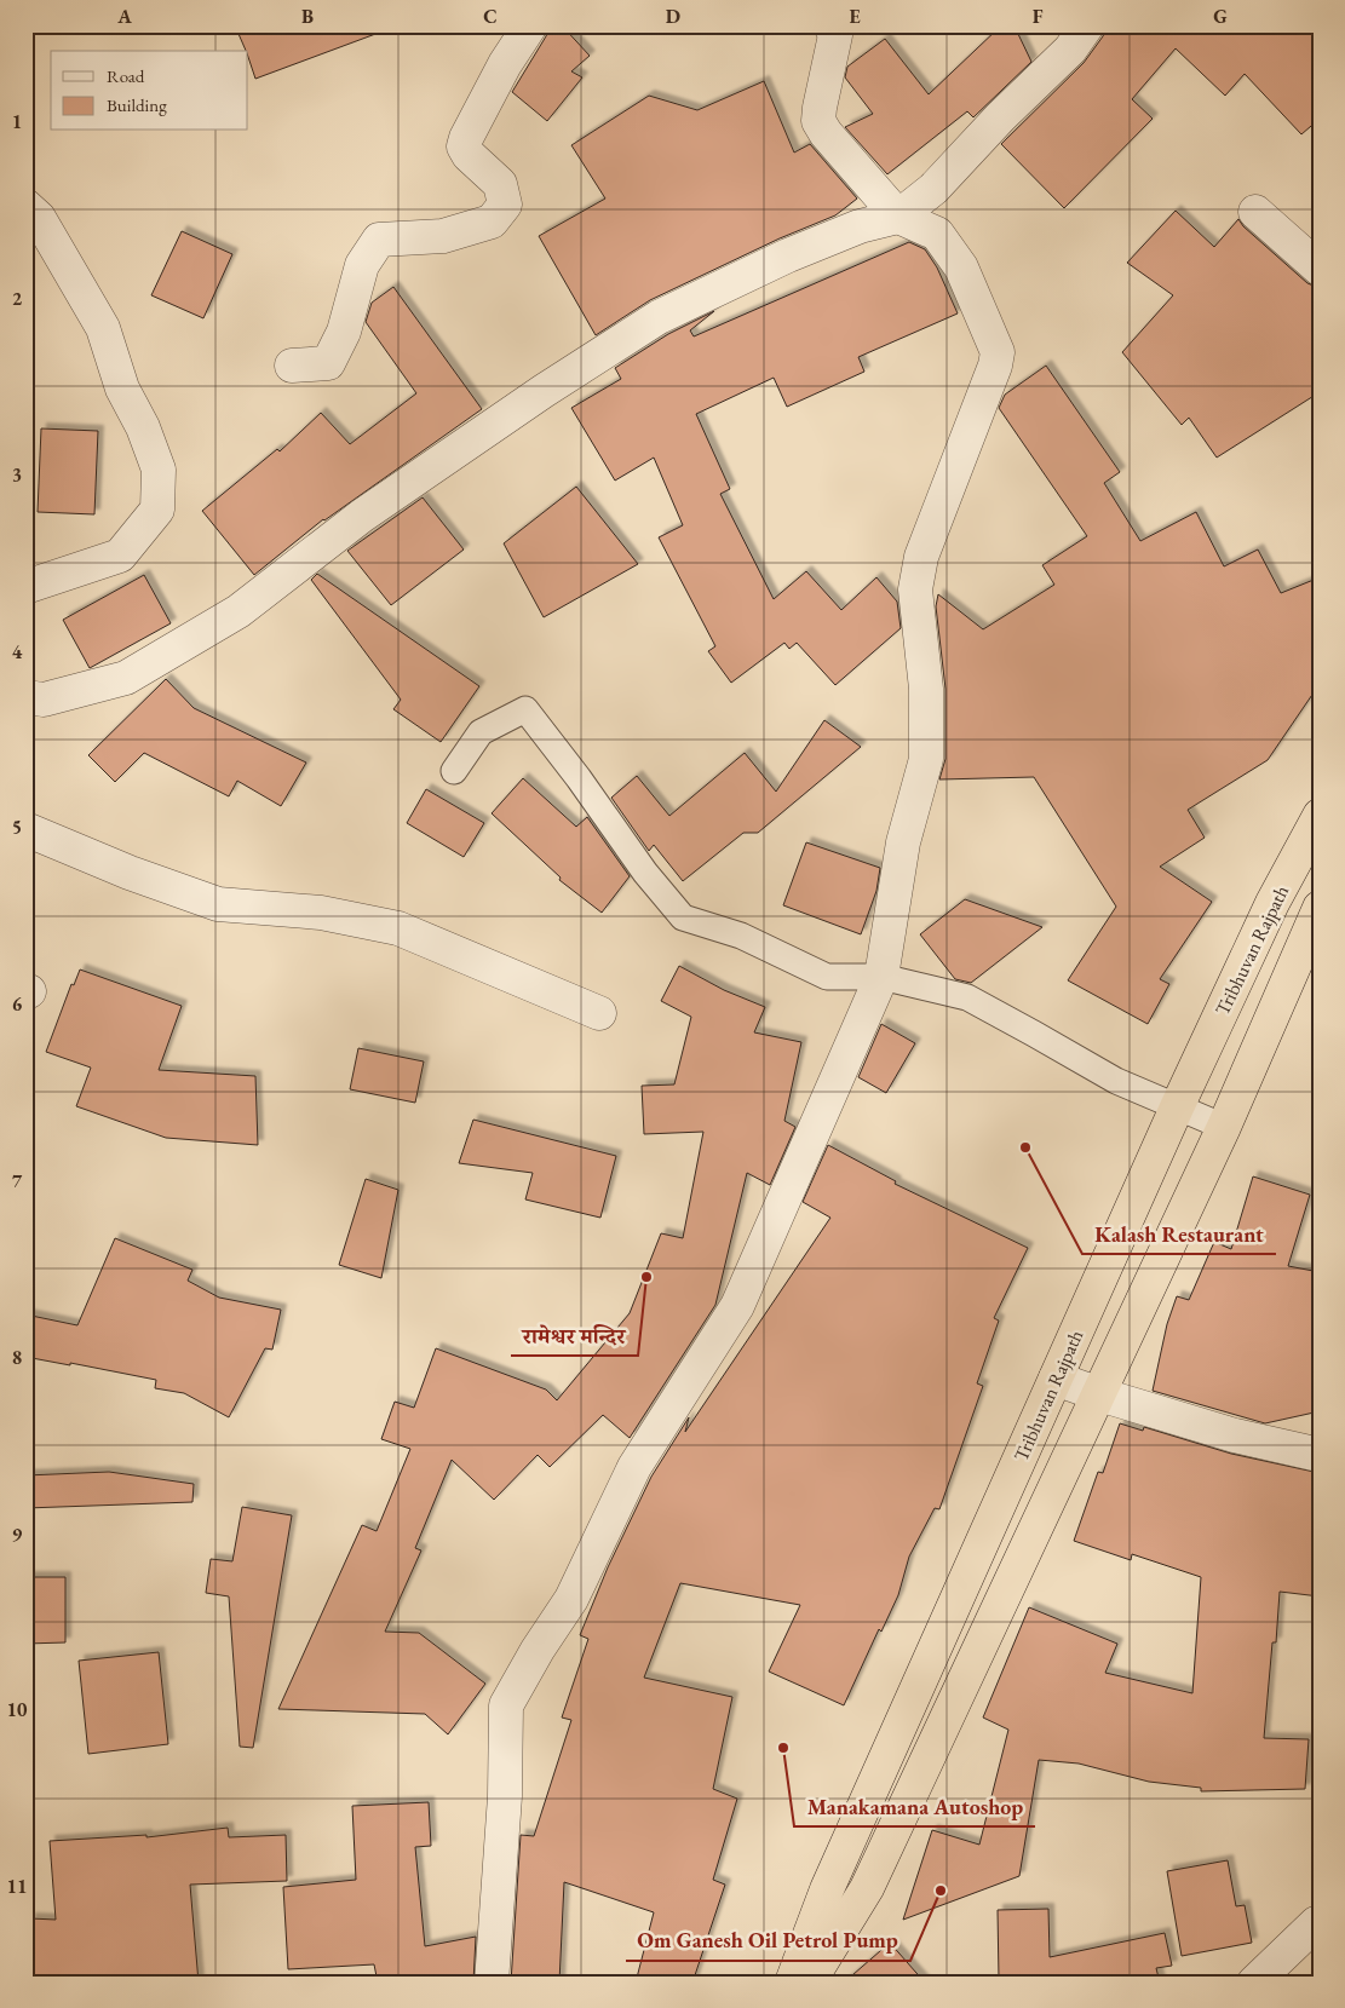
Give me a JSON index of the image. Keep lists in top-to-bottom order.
{
  "streets": {
    "highway": ["Tribhuvan Rajpath"]
  },
  "places": [
    "Kalash Restaurant",
    "रामेश्वर मन्दिर",
    "Manakamana Autoshop",
    "Om Ganesh Oil Petrol Pump"
  ],
  "legend": ["Road", "Building"],
  "grid": {
    "columns": [
      "A",
      "B",
      "C",
      "D",
      "E",
      "F",
      "G"
    ],
    "rows": [
      "1",
      "2",
      "3",
      "4",
      "5",
      "6",
      "7",
      "8",
      "9",
      "10",
      "11"
    ]
  }
}
